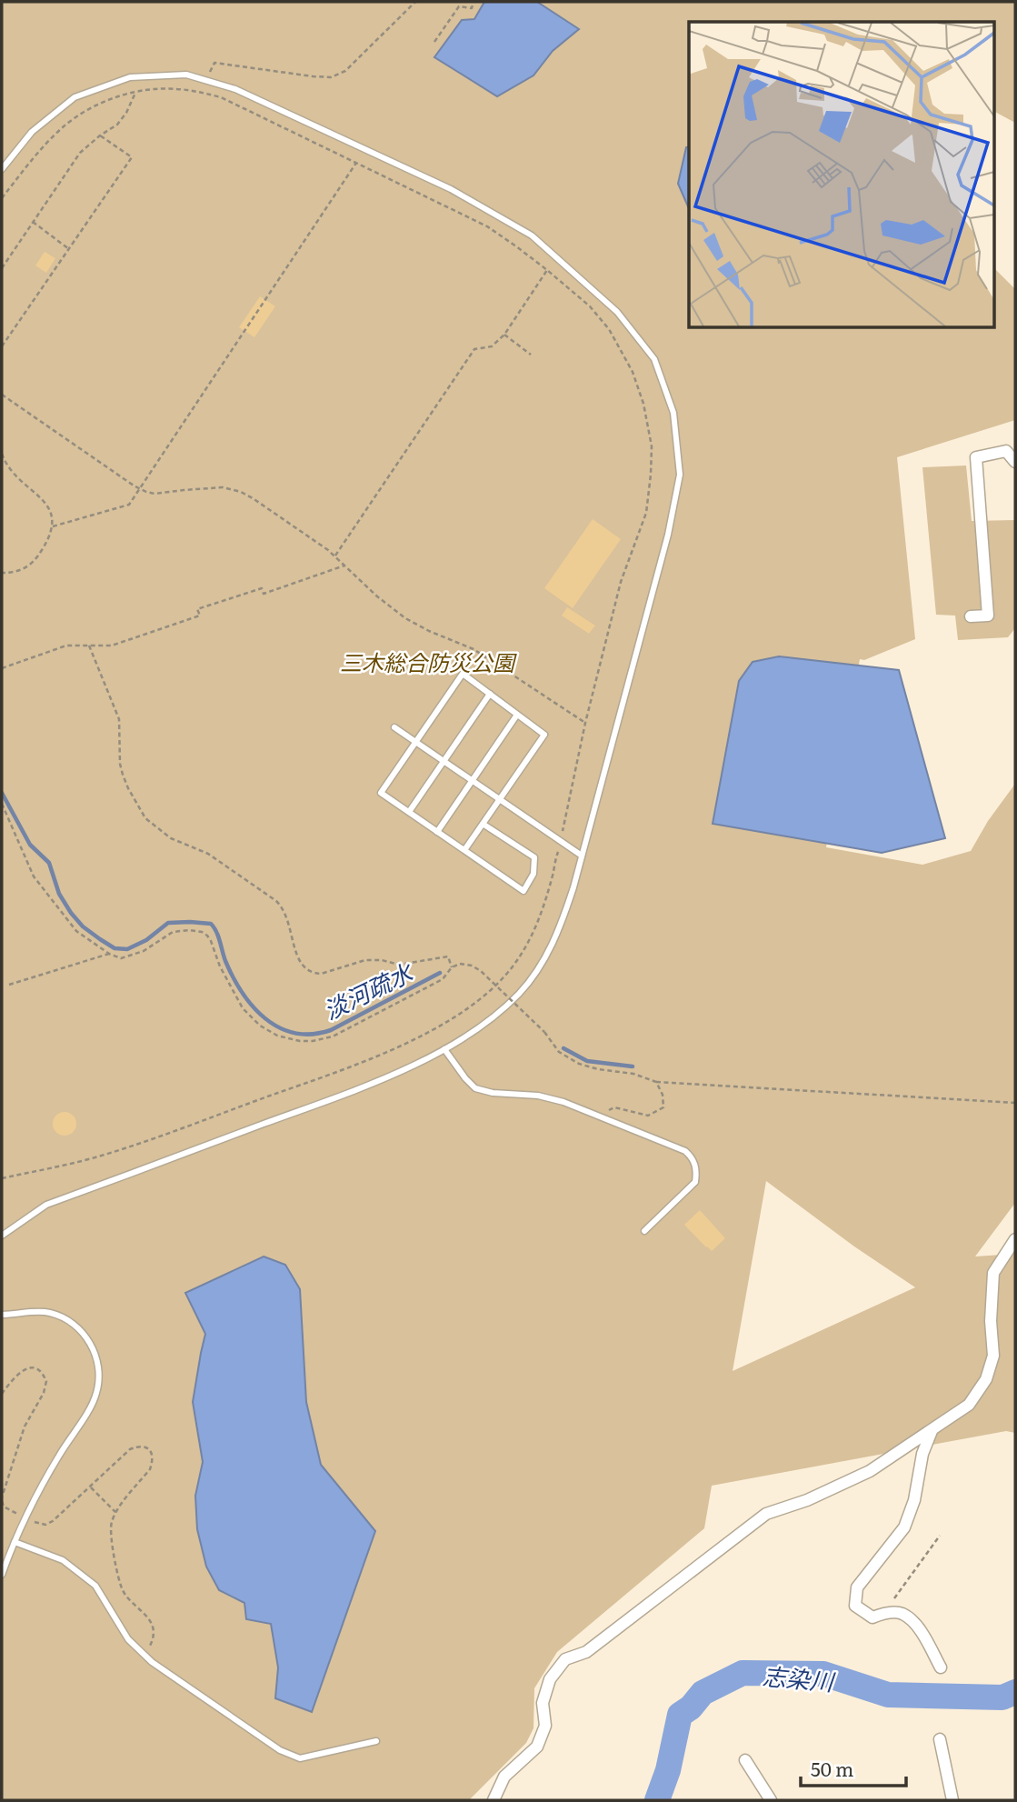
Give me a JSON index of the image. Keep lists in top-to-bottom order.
{
  "water": ["淡河疏水", "志染川"],
  "parks": ["三木総合防災公園"],
  "scale_bar": "50 m"
}
